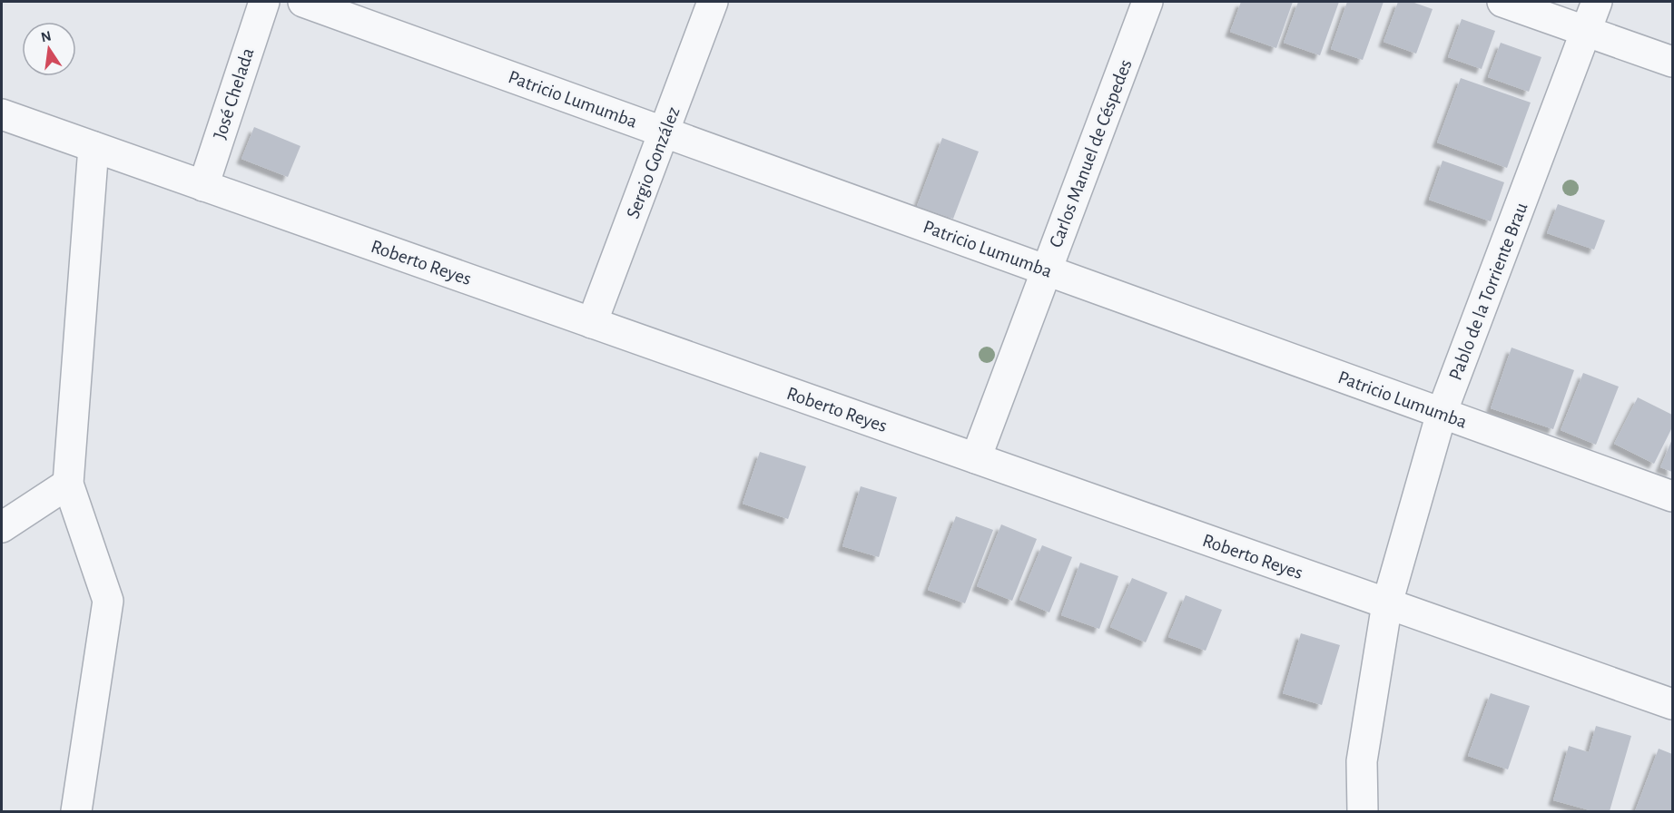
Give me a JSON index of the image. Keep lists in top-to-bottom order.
{
  "streets": {
    "street": [
      "José Chelada",
      "Patricio Lumumba",
      "Carlos Manuel de Céspedes",
      "Sergio González",
      "Roberto Reyes",
      "Pablo de la Torriente Brau"
    ]
  },
  "crossings": [
    ["José Chelada", "Roberto Reyes"],
    ["Patricio Lumumba", "Carlos Manuel de Céspedes"],
    ["Patricio Lumumba", "Sergio González"],
    ["Patricio Lumumba", "Pablo de la Torriente Brau"],
    ["Carlos Manuel de Céspedes", "Roberto Reyes"],
    ["Sergio González", "Roberto Reyes"],
    ["Roberto Reyes", "Pablo de la Torriente Brau"]
  ],
  "north": "top"
}
